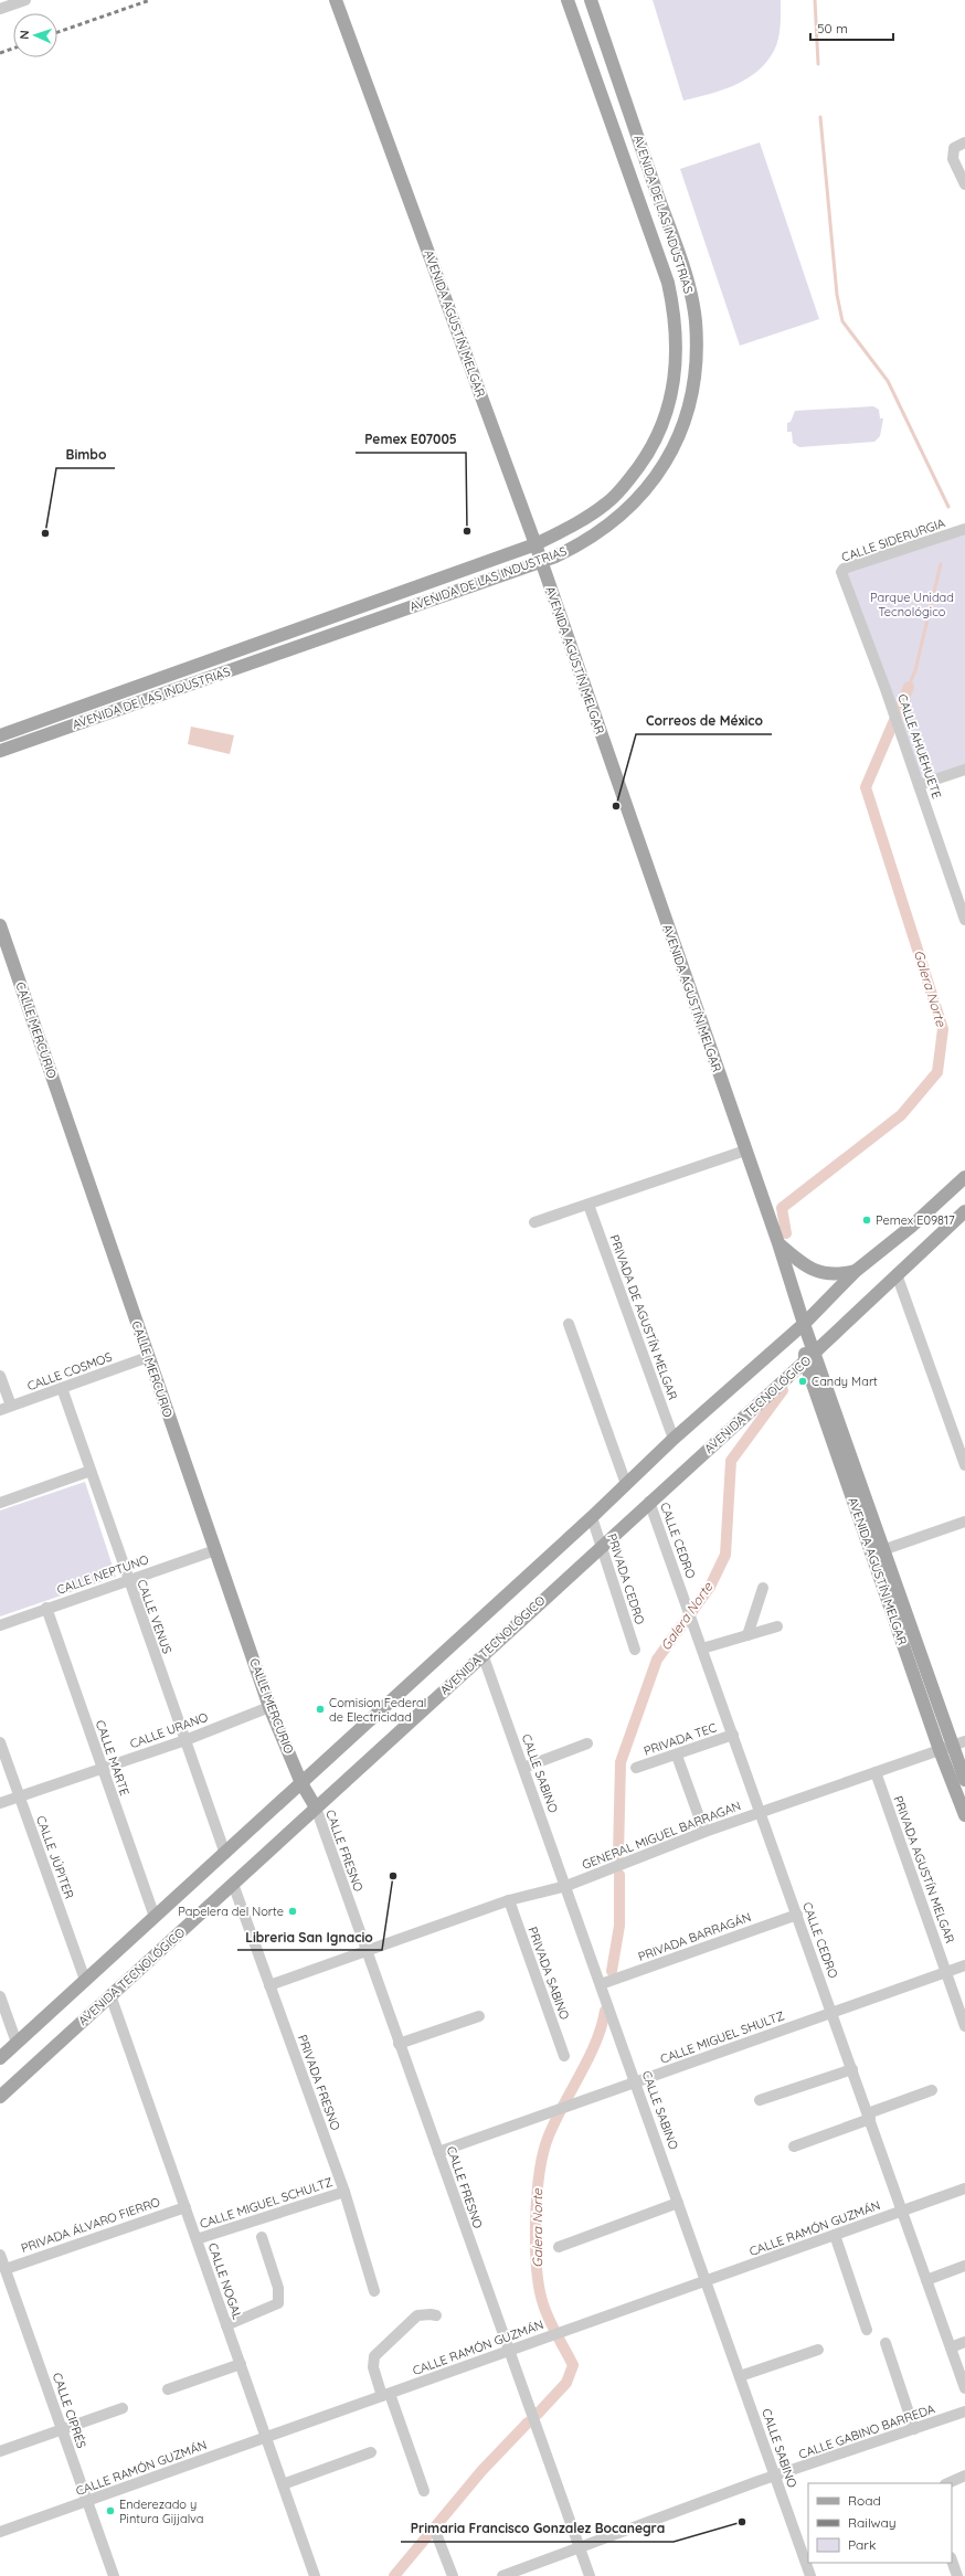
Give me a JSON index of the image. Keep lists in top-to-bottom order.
{
  "streets": {
    "main road": [
      "AVENIDA DE LAS INDUSTRIAS",
      "AVENIDA AGUSTÍN MELGAR",
      "CALLE MERCURIO",
      "AVENIDA TECNOLÓGICO"
    ],
    "street": [
      "CALLE SIDERURGIA",
      "CALLE AHUEHUETE",
      "PRIVADA DE AGUSTÍN MELGAR",
      "CALLE COSMOS",
      "CALLE CEDRO",
      "CALLE NEPTUNO",
      "PRIVADA CEDRO",
      "CALLE VENUS",
      "CALLE URANO",
      "PRIVADA TEC",
      "CALLE MARTE",
      "CALLE SABINO",
      "GENERAL MIGUEL BARRAGAN",
      "CALLE FRESNO",
      "CALLE JÚPITER",
      "PRIVADA AGUSTÍN MELGAR",
      "PRIVADA BARRAGÁN",
      "PRIVADA SABINO",
      "CALLE MIGUEL SHULTZ",
      "PRIVADA FRESNO",
      "CALLE MIGUEL SCHULTZ",
      "PRIVADA ÁLVARO FIERRO",
      "CALLE RAMÓN GUZMÁN",
      "CALLE NOGAL",
      "CALLE CIPRÉS",
      "CALLE GABINO BARREDA"
    ]
  },
  "crossings": [
    ["AVENIDA DE LAS INDUSTRIAS", "AVENIDA AGUSTÍN MELGAR"],
    ["AVENIDA AGUSTÍN MELGAR", "AVENIDA TECNOLÓGICO"],
    ["AVENIDA AGUSTÍN MELGAR", "GENERAL MIGUEL BARRAGAN"],
    ["CALLE SIDERURGIA", "CALLE AHUEHUETE"],
    ["CALLE MERCURIO", "CALLE COSMOS"],
    ["CALLE MERCURIO", "AVENIDA TECNOLÓGICO"],
    ["CALLE MERCURIO", "CALLE NEPTUNO"],
    ["CALLE MERCURIO", "CALLE URANO"],
    ["CALLE MERCURIO", "CALLE FRESNO"],
    ["CALLE COSMOS", "CALLE VENUS"],
    ["AVENIDA TECNOLÓGICO", "CALLE CEDRO"],
    ["AVENIDA TECNOLÓGICO", "PRIVADA CEDRO"],
    ["AVENIDA TECNOLÓGICO", "CALLE SABINO"],
    ["AVENIDA TECNOLÓGICO", "CALLE FRESNO"],
    ["AVENIDA TECNOLÓGICO", "PRIVADA FRESNO"],
    ["AVENIDA TECNOLÓGICO", "CALLE NOGAL"],
    ["CALLE CEDRO", "PRIVADA TEC"],
    ["CALLE CEDRO", "GENERAL MIGUEL BARRAGAN"],
    ["CALLE CEDRO", "PRIVADA BARRAGÁN"],
    ["CALLE CEDRO", "CALLE MIGUEL SHULTZ"],
    ["CALLE CEDRO", "CALLE RAMÓN GUZMÁN"],
    ["CALLE NEPTUNO", "CALLE VENUS"],
    ["CALLE NEPTUNO", "CALLE MARTE"],
    ["CALLE VENUS", "CALLE URANO"],
    ["CALLE URANO", "CALLE MARTE"],
    ["CALLE URANO", "CALLE JÚPITER"],
    ["CALLE SABINO", "GENERAL MIGUEL BARRAGAN"],
    ["CALLE SABINO", "PRIVADA BARRAGÁN"],
    ["CALLE SABINO", "CALLE MIGUEL SHULTZ"],
    ["CALLE SABINO", "CALLE RAMÓN GUZMÁN"],
    ["CALLE SABINO", "CALLE GABINO BARREDA"],
    ["GENERAL MIGUEL BARRAGAN", "CALLE FRESNO"],
    ["GENERAL MIGUEL BARRAGAN", "PRIVADA AGUSTÍN MELGAR"],
    ["GENERAL MIGUEL BARRAGAN", "PRIVADA SABINO"],
    ["GENERAL MIGUEL BARRAGAN", "PRIVADA FRESNO"],
    ["CALLE FRESNO", "CALLE MIGUEL SHULTZ"],
    ["CALLE FRESNO", "CALLE RAMÓN GUZMÁN"],
    ["CALLE FRESNO", "CALLE GABINO BARREDA"],
    ["PRIVADA AGUSTÍN MELGAR", "CALLE MIGUEL SHULTZ"],
    ["PRIVADA FRESNO", "CALLE MIGUEL SCHULTZ"],
    ["CALLE MIGUEL SCHULTZ", "CALLE NOGAL"],
    ["PRIVADA ÁLVARO FIERRO", "CALLE NOGAL"],
    ["PRIVADA ÁLVARO FIERRO", "CALLE CIPRÉS"],
    ["CALLE RAMÓN GUZMÁN", "CALLE NOGAL"],
    ["CALLE RAMÓN GUZMÁN", "CALLE CIPRÉS"]
  ],
  "water": ["Galera Norte"],
  "parks": ["Parque Unidad Tecnológico"],
  "places": [
    "Pemex E07005",
    "Bimbo",
    "Correos de México",
    "Pemex E09817",
    "Candy Mart",
    "Comision Federal de Electricidad",
    "Libreria San Ignacio",
    "Papelera del Norte",
    "Enderezado y Pintura Gijjalva",
    "Primaria Francisco Gonzalez Bocanegra"
  ],
  "legend": ["Road", "Railway", "Park"],
  "scale_bar": "50 m",
  "north": "left"
}
